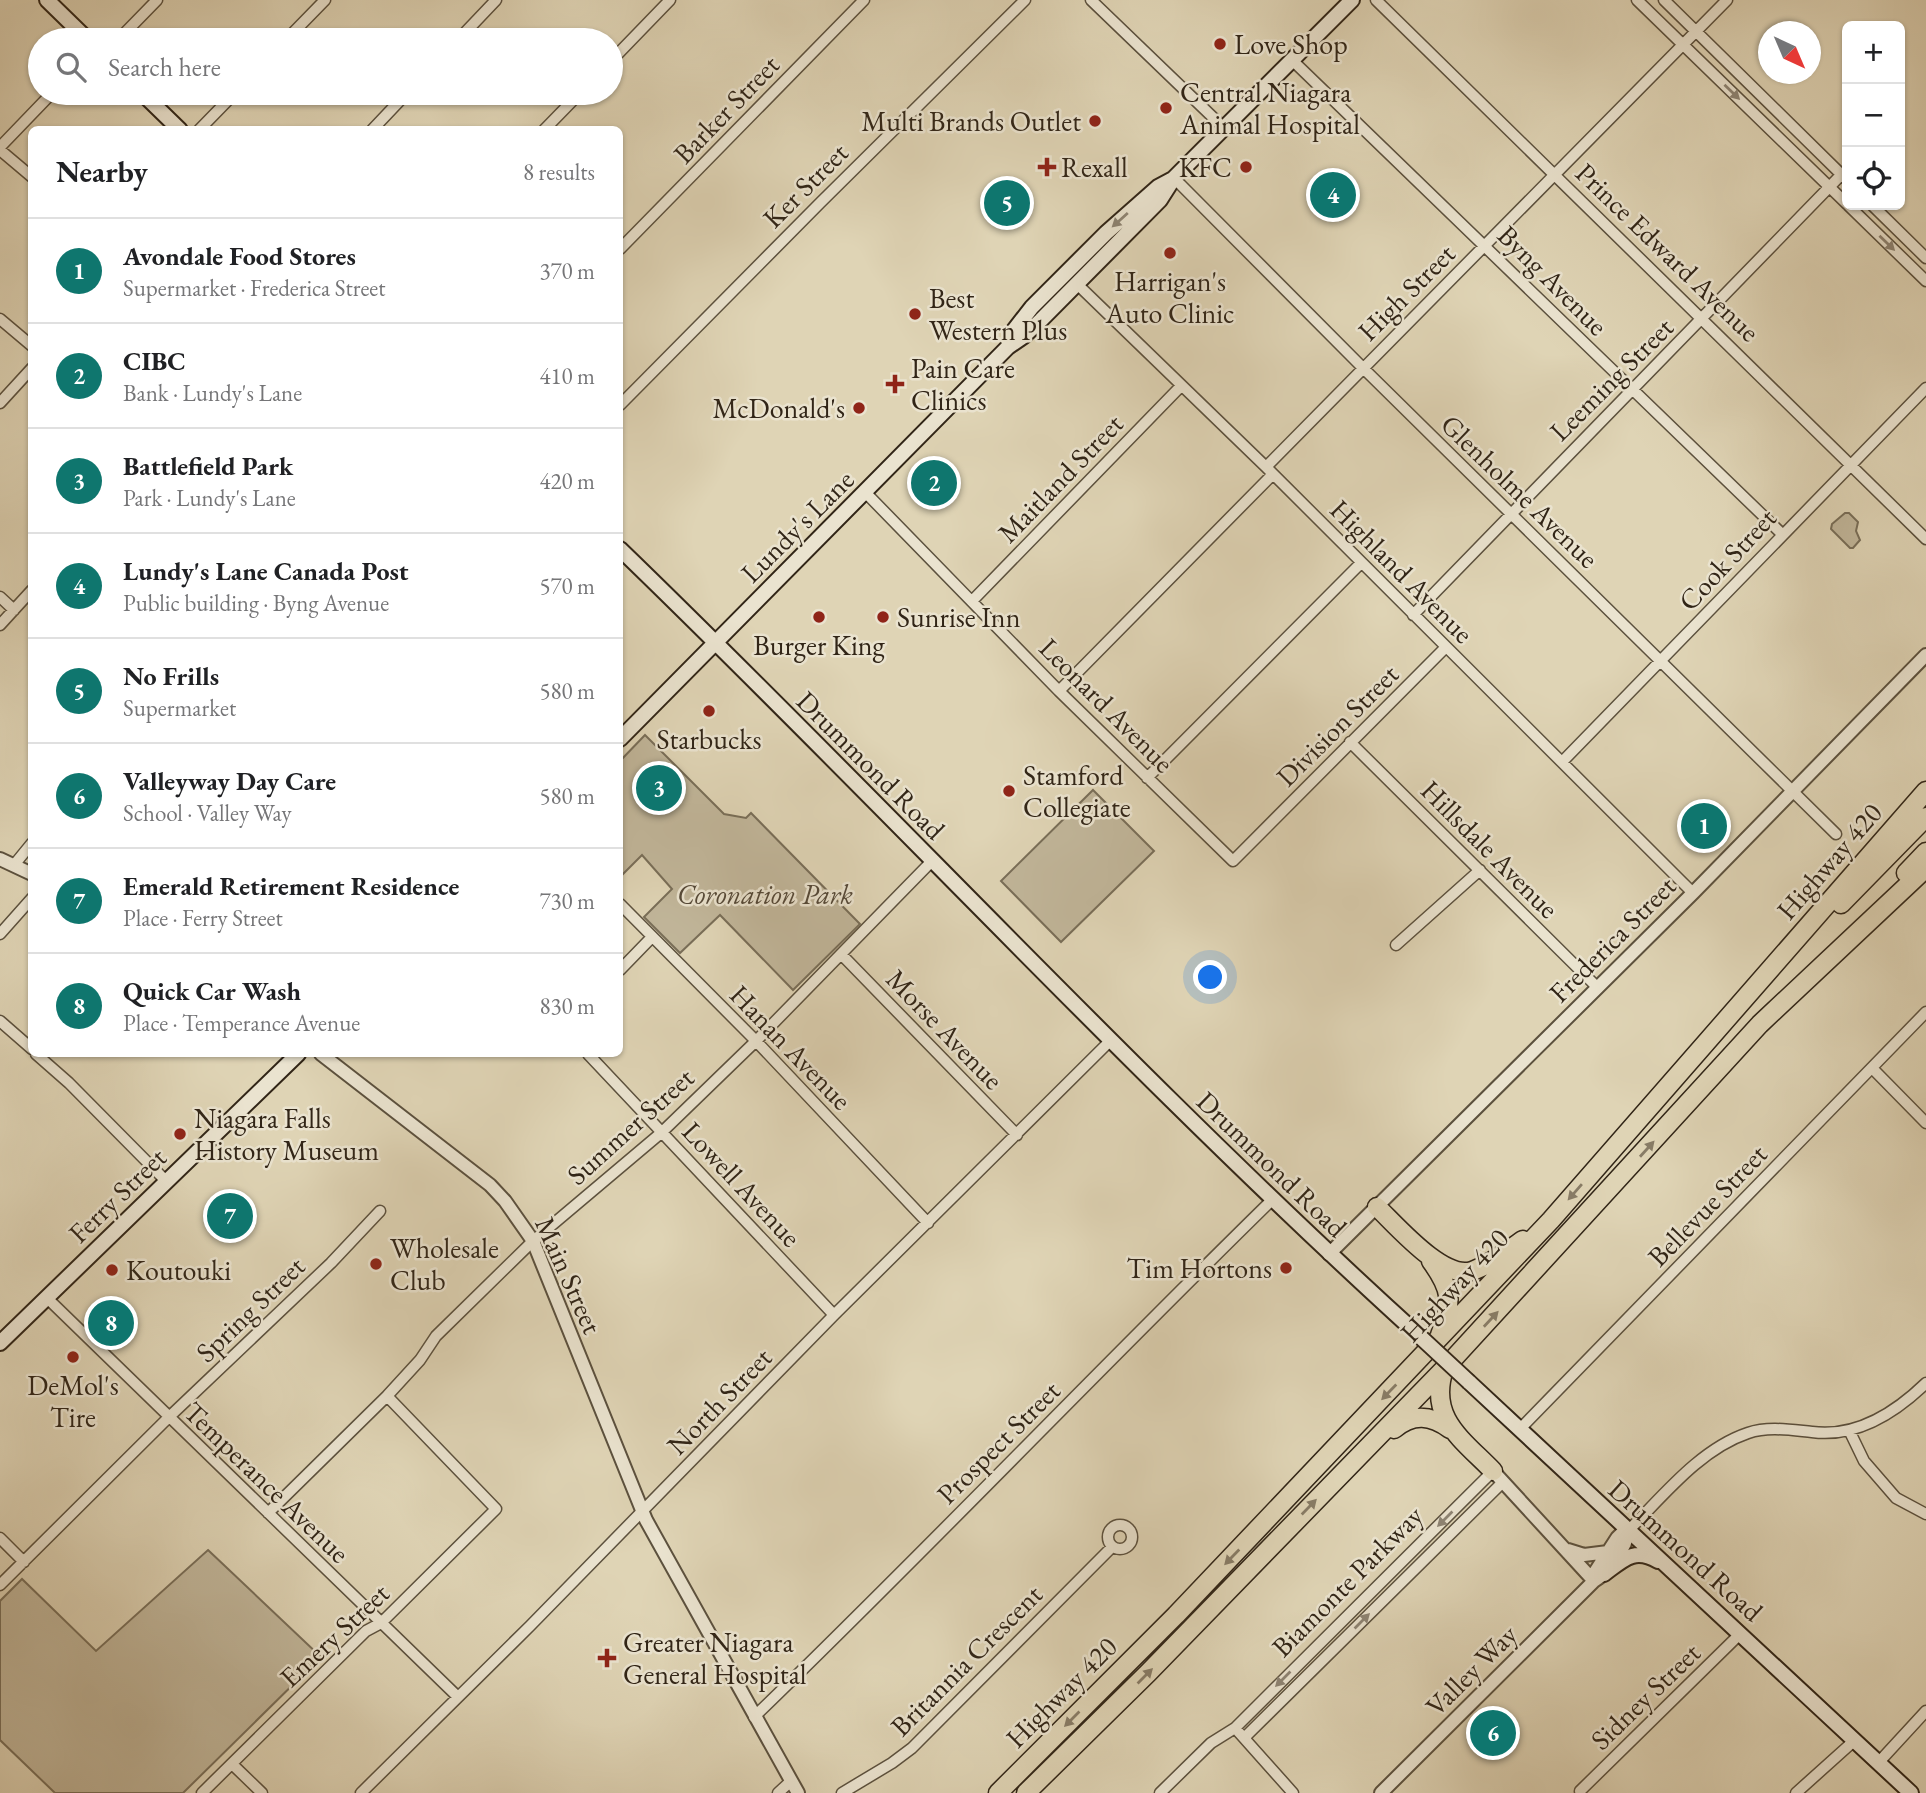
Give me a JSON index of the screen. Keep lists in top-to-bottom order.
{
  "streets": {
    "highway": ["Highway 420"],
    "main road": ["Lundy's Lane", "Drummond Road", "Ferry Street"],
    "street": [
      "Barker Street",
      "Ker Street",
      "Prince Edward Avenue",
      "Byng Avenue",
      "High Street",
      "Leeming Street",
      "Maitland Street",
      "Glenholme Avenue",
      "Cook Street",
      "Highland Avenue",
      "Leonard Avenue",
      "Division Street",
      "Hillsdale Avenue",
      "Frederica Street",
      "Morse Avenue",
      "Hanan Avenue",
      "Summer Street",
      "Lowell Avenue",
      "Bellevue Street",
      "Main Street",
      "Spring Street",
      "North Street",
      "Prospect Street",
      "Temperance Avenue",
      "Biamonte Parkway",
      "Emery Street",
      "Britannia Crescent",
      "Valley Way",
      "Sidney Street"
    ]
  },
  "crossings": [
    ["Prince Edward Avenue", "High Street"],
    ["Prince Edward Avenue", "Leeming Street"],
    ["Prince Edward Avenue", "Cook Street"],
    ["Byng Avenue", "High Street"],
    ["Byng Avenue", "Leeming Street"],
    ["Byng Avenue", "Lundy's Lane"],
    ["Byng Avenue", "Cook Street"],
    ["High Street", "Glenholme Avenue"],
    ["High Street", "Highland Avenue"],
    ["High Street", "Leonard Avenue"],
    ["Leeming Street", "Glenholme Avenue"],
    ["Leeming Street", "Highland Avenue"],
    ["Maitland Street", "Highland Avenue"],
    ["Maitland Street", "Leonard Avenue"],
    ["Glenholme Avenue", "Lundy's Lane"],
    ["Glenholme Avenue", "Cook Street"],
    ["Glenholme Avenue", "Frederica Street"],
    ["Lundy's Lane", "Highland Avenue"],
    ["Lundy's Lane", "Leonard Avenue"],
    ["Lundy's Lane", "Drummond Road"],
    ["Cook Street", "Highland Avenue"],
    ["Highland Avenue", "Division Street"],
    ["Highland Avenue", "Frederica Street"],
    ["Leonard Avenue", "Division Street"],
    ["Division Street", "Hillsdale Avenue"],
    ["Drummond Road", "Frederica Street"],
    ["Drummond Road", "Summer Street"],
    ["Drummond Road", "Bellevue Street"],
    ["Drummond Road", "North Street"],
    ["Drummond Road", "Prospect Street"],
    ["Drummond Road", "Valley Way"],
    ["Drummond Road", "Sidney Street"],
    ["Hillsdale Avenue", "Frederica Street"],
    ["Morse Avenue", "Summer Street"],
    ["Morse Avenue", "North Street"],
    ["Hanan Avenue", "Summer Street"],
    ["Hanan Avenue", "North Street"],
    ["Summer Street", "Lowell Avenue"],
    ["Summer Street", "Main Street"],
    ["Summer Street", "Temperance Avenue"],
    ["Summer Street", "Emery Street"],
    ["Lowell Avenue", "North Street"],
    ["Ferry Street", "Temperance Avenue"],
    ["Main Street", "North Street"],
    ["Main Street", "Prospect Street"],
    ["Spring Street", "Temperance Avenue"],
    ["North Street", "Temperance Avenue"],
    ["Temperance Avenue", "Emery Street"]
  ],
  "parks": ["Coronation Park"],
  "places": {
    "other": [
      "Love Shop",
      "Central Niagara Animal Hospital",
      "Multi Brands Outlet",
      "KFC",
      "Harrigan's Auto Clinic",
      "Best Western Plus",
      "McDonald's",
      "Burger King",
      "Sunrise Inn",
      "Starbucks",
      "Stamford Collegiate",
      "Niagara Falls History Museum",
      "Wholesale Club",
      "Tim Hortons",
      "Koutouki",
      "DeMol's Tire"
    ],
    "health": ["Rexall", "Pain Care Clinics", "Greater Niagara General Hospital"]
  },
  "north": "bottom right",
  "page": {
    "map_buttons": ["+", "−"],
    "search": "Search here",
    "heading": ["Nearby", "8 results"],
    "pins": [
      "4",
      "5",
      "2",
      "3",
      "1",
      "7",
      "8",
      "6"
    ],
    "list": [
      {
        "mark": "1",
        "name": "Avondale Food Stores",
        "note": "Supermarket · Frederica Street",
        "value": "370 m"
      },
      {
        "mark": "2",
        "name": "CIBC",
        "note": "Bank · Lundy's Lane",
        "value": "410 m"
      },
      {
        "mark": "3",
        "name": "Battlefield Park",
        "note": "Park · Lundy's Lane",
        "value": "420 m"
      },
      {
        "mark": "4",
        "name": "Lundy's Lane Canada Post",
        "note": "Public building · Byng Avenue",
        "value": "570 m"
      },
      {
        "mark": "5",
        "name": "No Frills",
        "note": "Supermarket",
        "value": "580 m"
      },
      {
        "mark": "6",
        "name": "Valleyway Day Care",
        "note": "School · Valley Way",
        "value": "580 m"
      },
      {
        "mark": "7",
        "name": "Emerald Retirement Residence",
        "note": "Place · Ferry Street",
        "value": "730 m"
      },
      {
        "mark": "8",
        "name": "Quick Car Wash",
        "note": "Place · Temperance Avenue",
        "value": "830 m"
      }
    ]
  }
}
